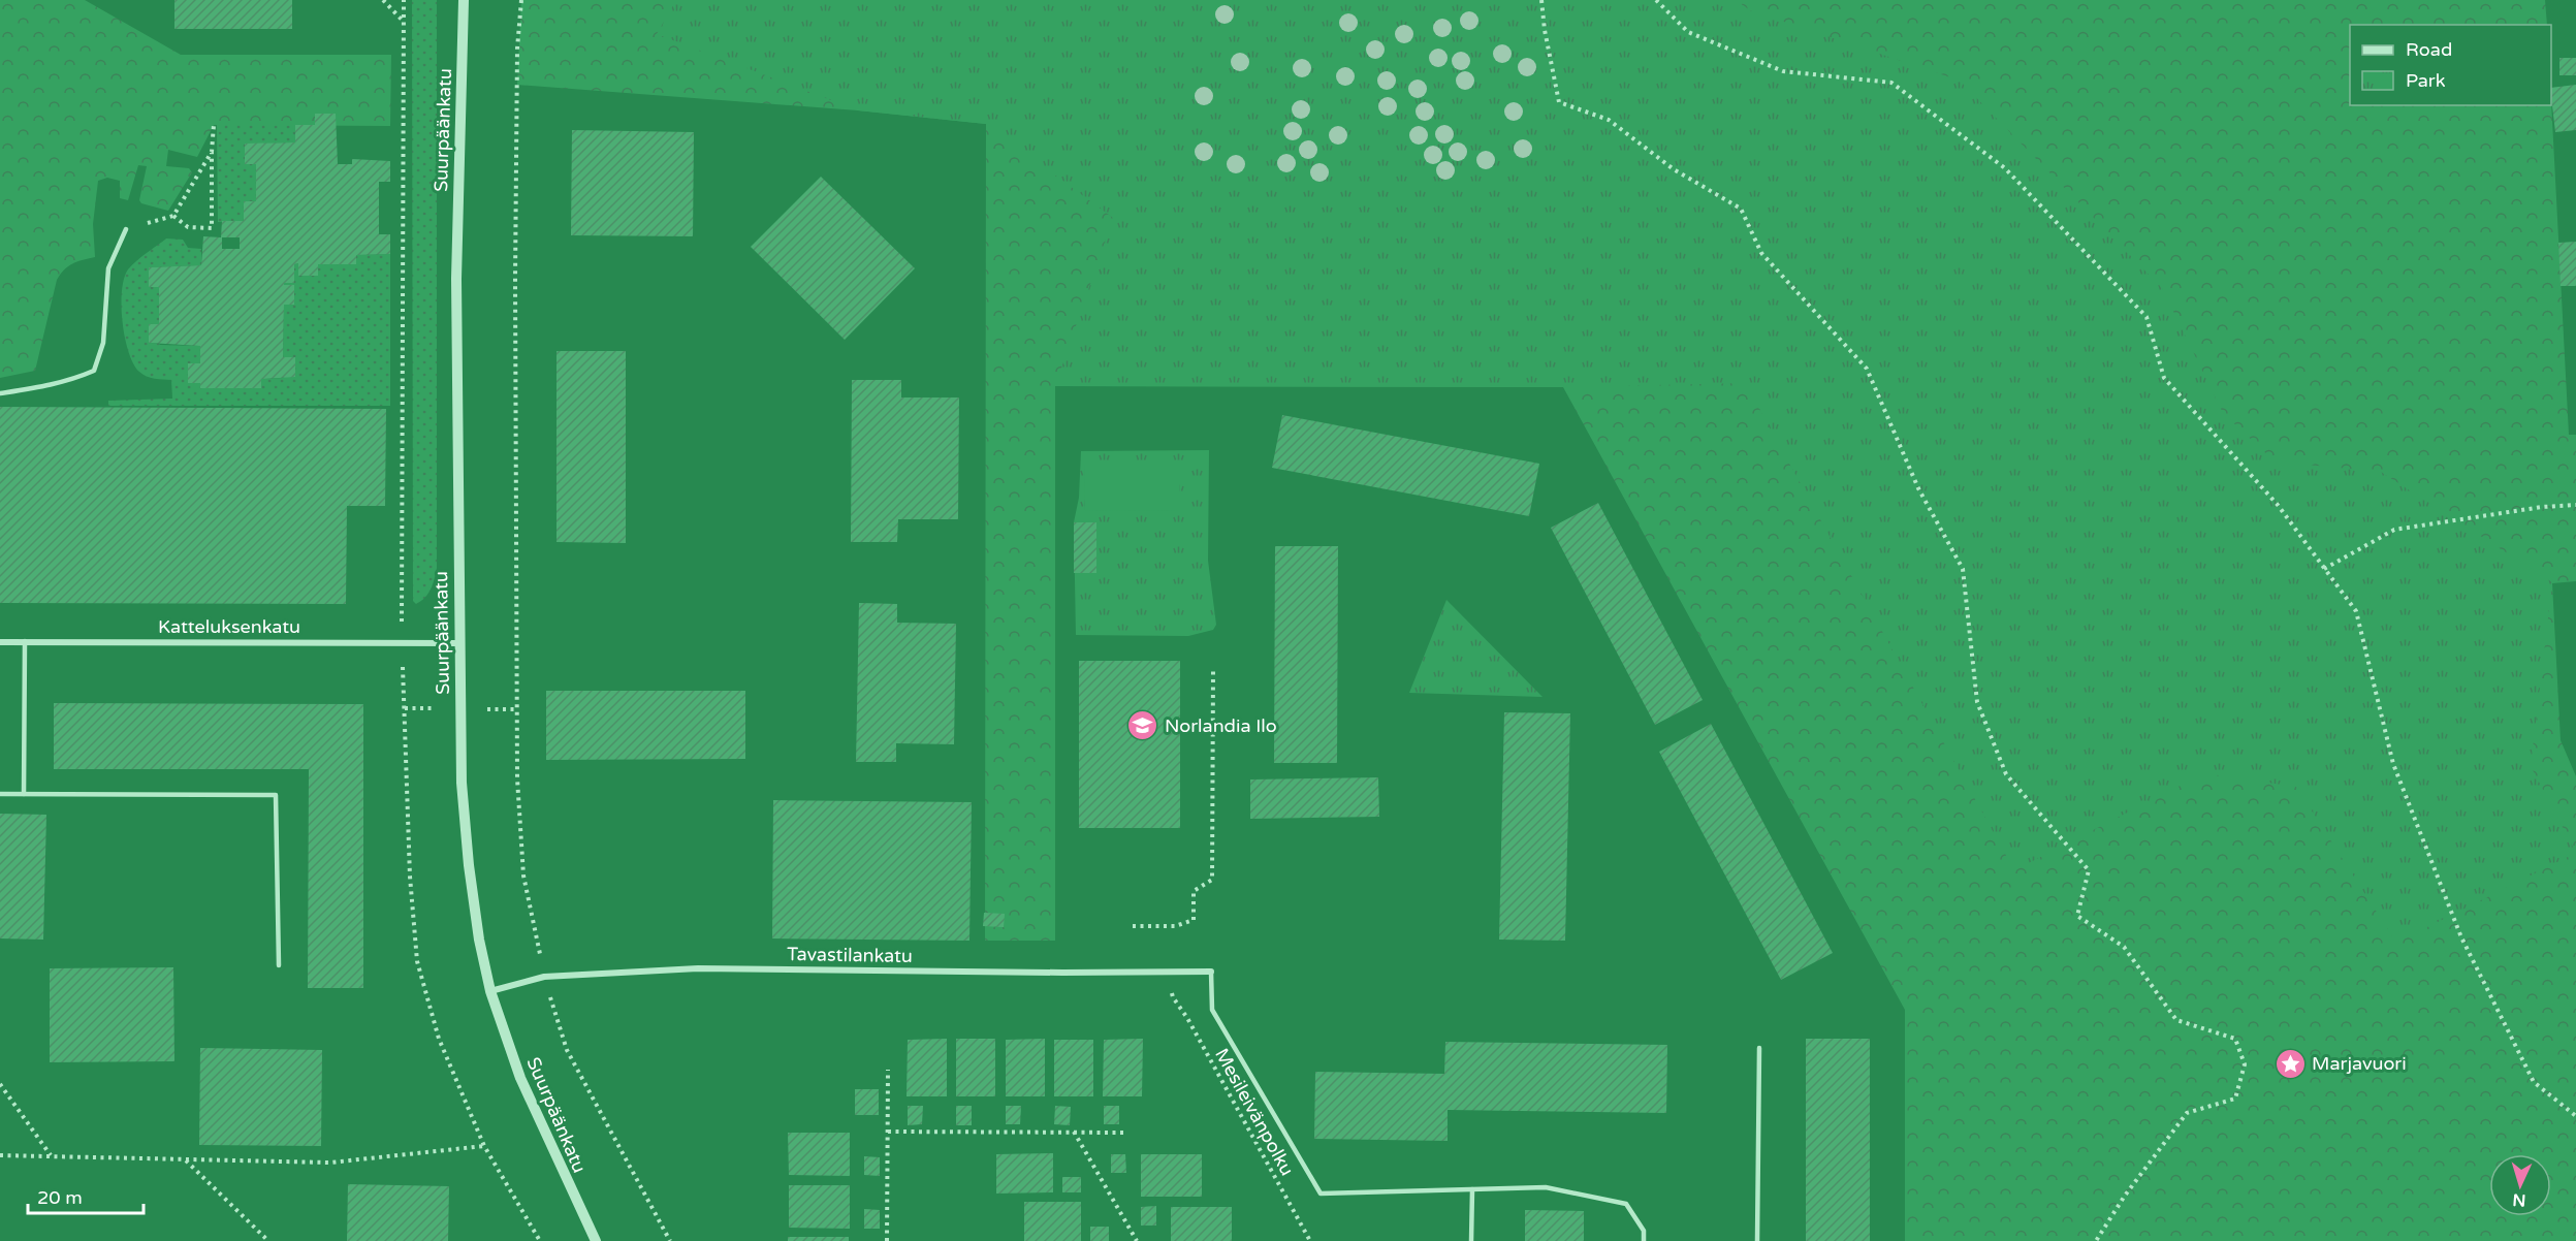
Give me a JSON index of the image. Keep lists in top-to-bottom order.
{
  "streets": {
    "street": ["Suurpäänkatu", "Katteluksenkatu", "Tavastilankatu"],
    "path": ["Mesileivänpolku"]
  },
  "crossings": [
    ["Suurpäänkatu", "Katteluksenkatu"],
    ["Suurpäänkatu", "Tavastilankatu"]
  ],
  "places": {
    "school or university": ["Norlandia Ilo"],
    "place": ["Marjavuori"]
  },
  "legend": ["Road", "Park"],
  "scale_bar": "20 m",
  "north": "bottom"
}
